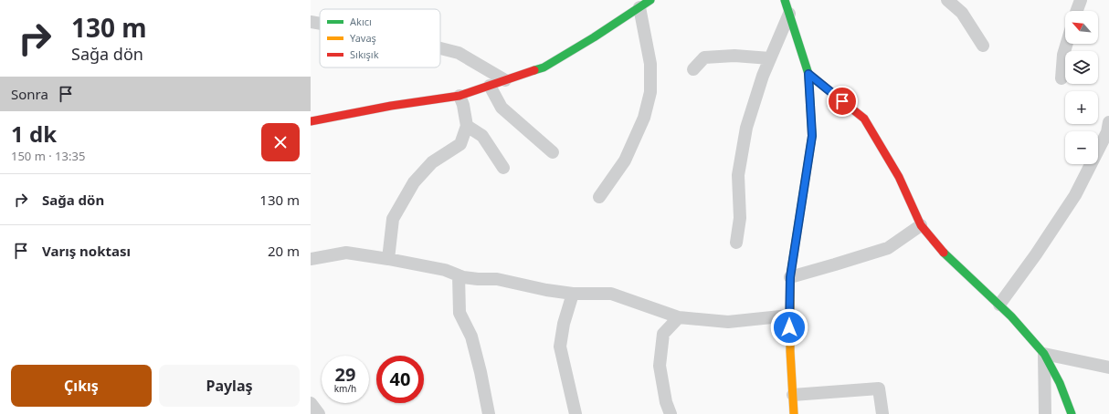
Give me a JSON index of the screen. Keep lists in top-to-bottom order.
{
  "legend": ["Akıcı", "Yavaş", "Sıkışık"],
  "north": "top left",
  "page": {
    "turn": ["130 m", "Sağa dön"],
    "map_buttons": ["+", "−"],
    "then": "Sonra",
    "heading": ["1 dk", "150 m · 13:35"],
    "list": [
      {
        "name": "Sağa dön",
        "value": "130 m"
      },
      {
        "name": "Varış noktası",
        "value": "20 m"
      }
    ],
    "speed": "29 km/h",
    "limit": "40",
    "buttons": ["Çıkış", "Paylaş"]
  }
}
